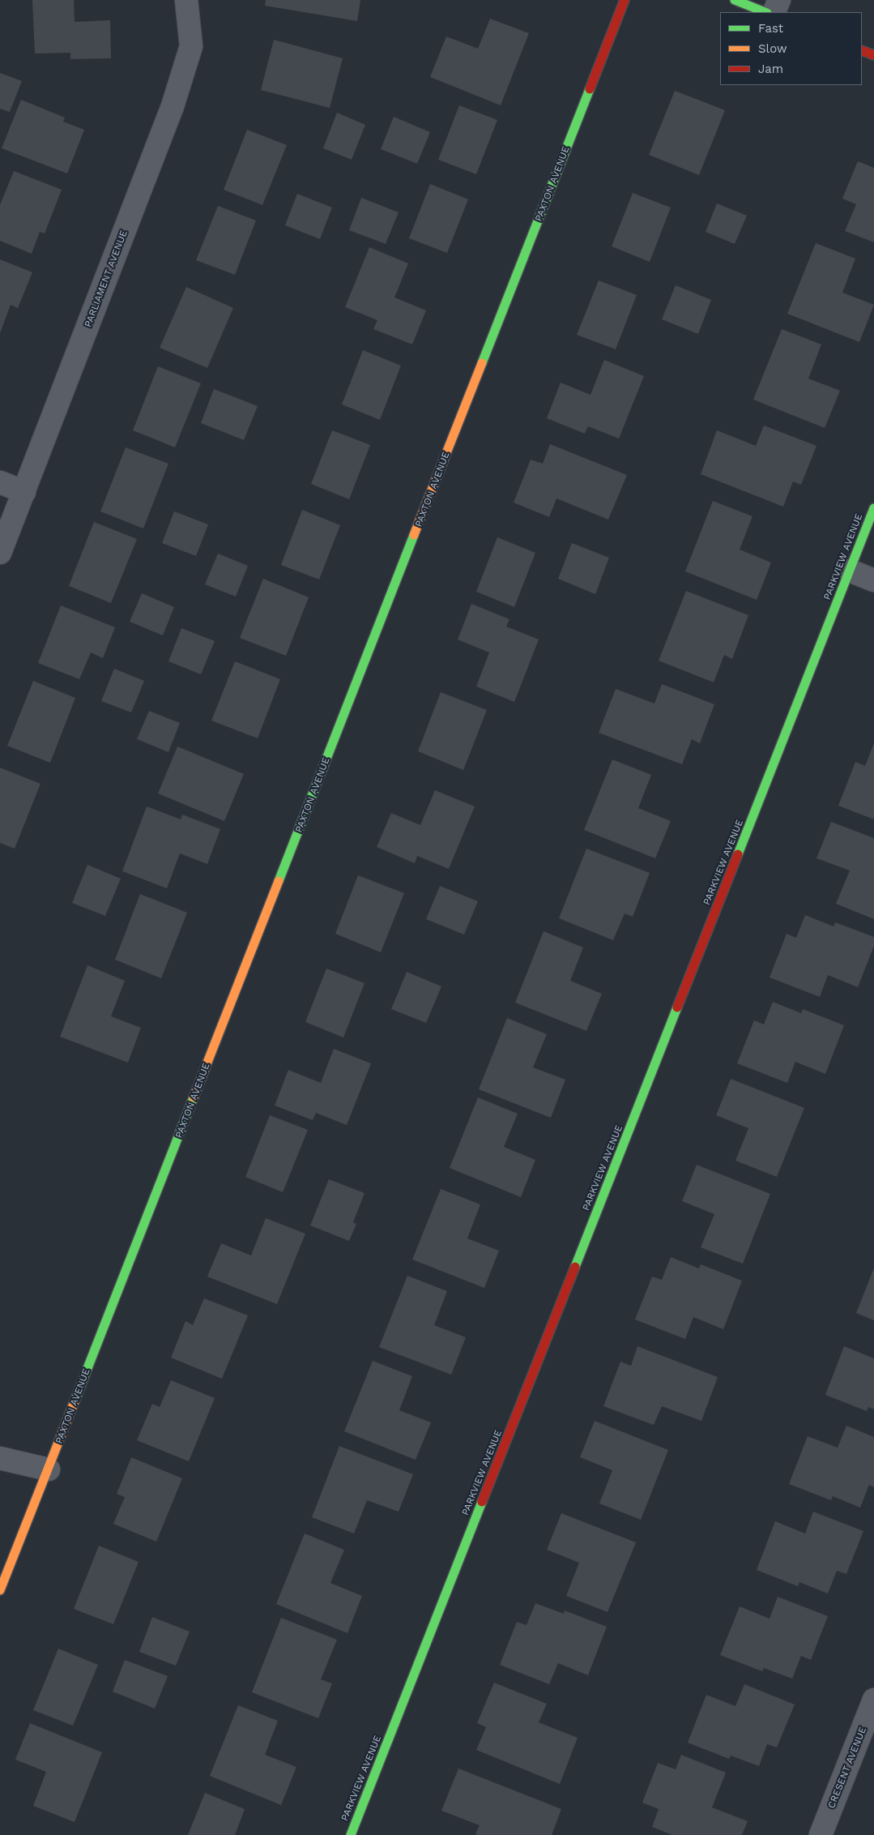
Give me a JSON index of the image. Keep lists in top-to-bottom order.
{
  "streets": {
    "street": [
      "PAXTON AVENUE",
      "PARLIAMENT AVENUE",
      "PARKVIEW AVENUE",
      "CRESENT AVENUE"
    ]
  },
  "legend": ["Fast", "Slow", "Jam"]
}
